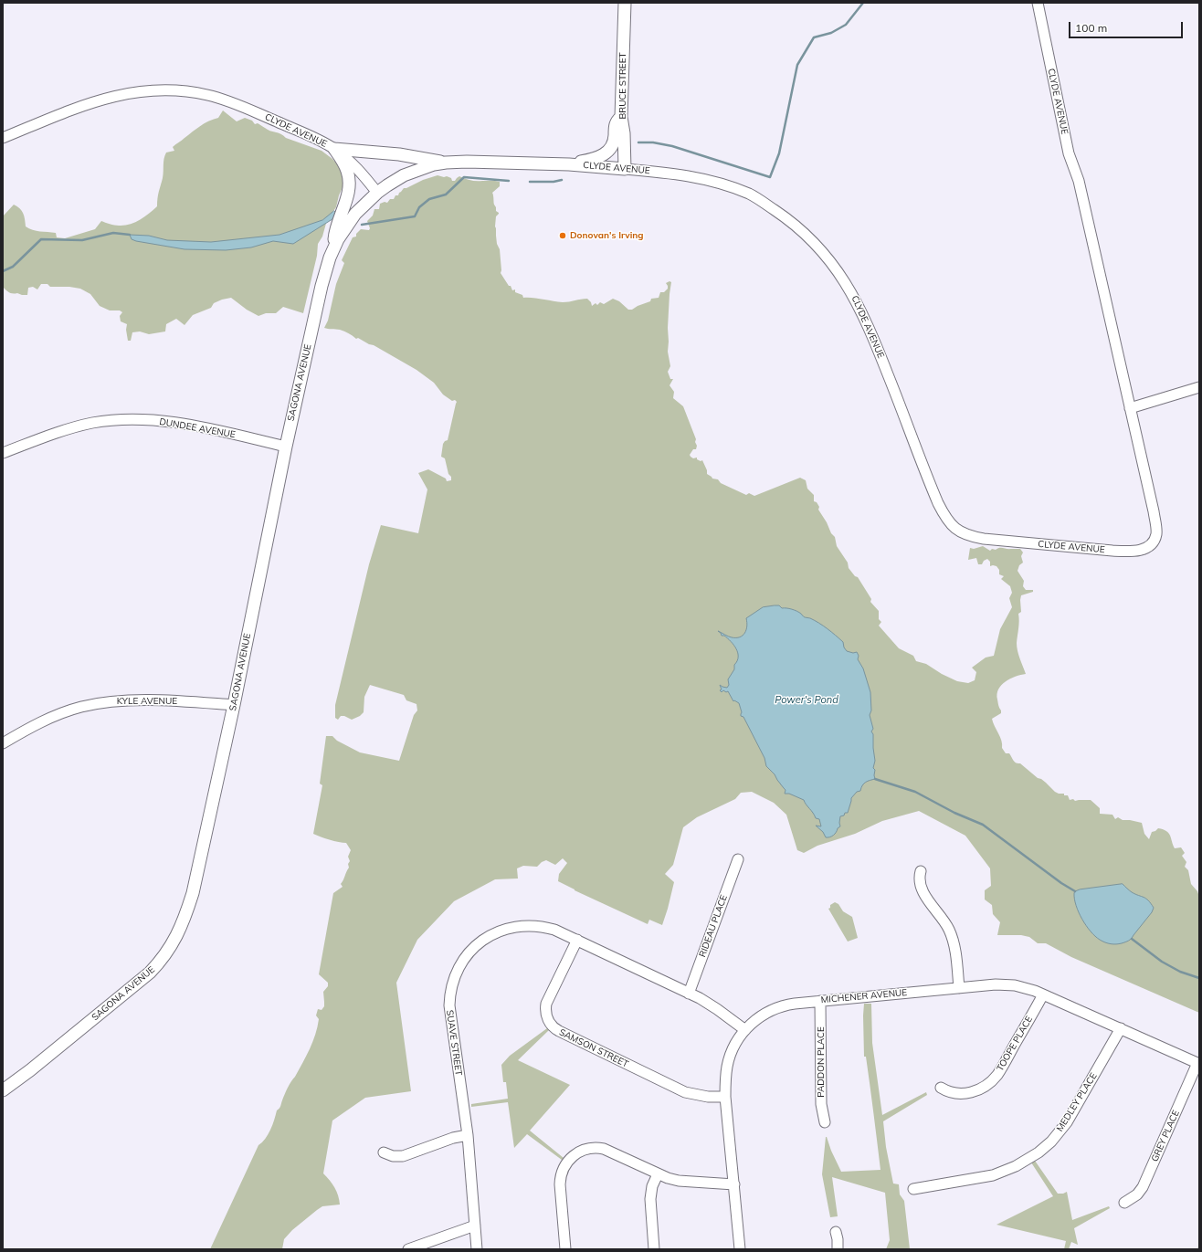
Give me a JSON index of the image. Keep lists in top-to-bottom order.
{
  "streets": {
    "main road": ["BRUCE STREET", "CLYDE AVENUE", "SAGONA AVENUE"],
    "street": [
      "DUNDEE AVENUE",
      "KYLE AVENUE",
      "RIDEAU PLACE",
      "MICHENER AVENUE",
      "SUAVE STREET",
      "TOOPE PLACE",
      "SAMSON STREET",
      "PADDON PLACE",
      "MEDLEY PLACE",
      "GREY PLACE"
    ]
  },
  "crossings": [
    ["BRUCE STREET", "CLYDE AVENUE"],
    ["CLYDE AVENUE", "SAGONA AVENUE"],
    ["SAGONA AVENUE", "DUNDEE AVENUE"],
    ["SAGONA AVENUE", "KYLE AVENUE"],
    ["RIDEAU PLACE", "SUAVE STREET"],
    ["MICHENER AVENUE", "SUAVE STREET"],
    ["MICHENER AVENUE", "TOOPE PLACE"],
    ["MICHENER AVENUE", "SAMSON STREET"],
    ["MICHENER AVENUE", "PADDON PLACE"],
    ["MICHENER AVENUE", "MEDLEY PLACE"],
    ["MICHENER AVENUE", "GREY PLACE"],
    ["SUAVE STREET", "SAMSON STREET"]
  ],
  "water": ["Power's Pond"],
  "places": ["Donovan's Irving"],
  "scale_bar": "100 m"
}
